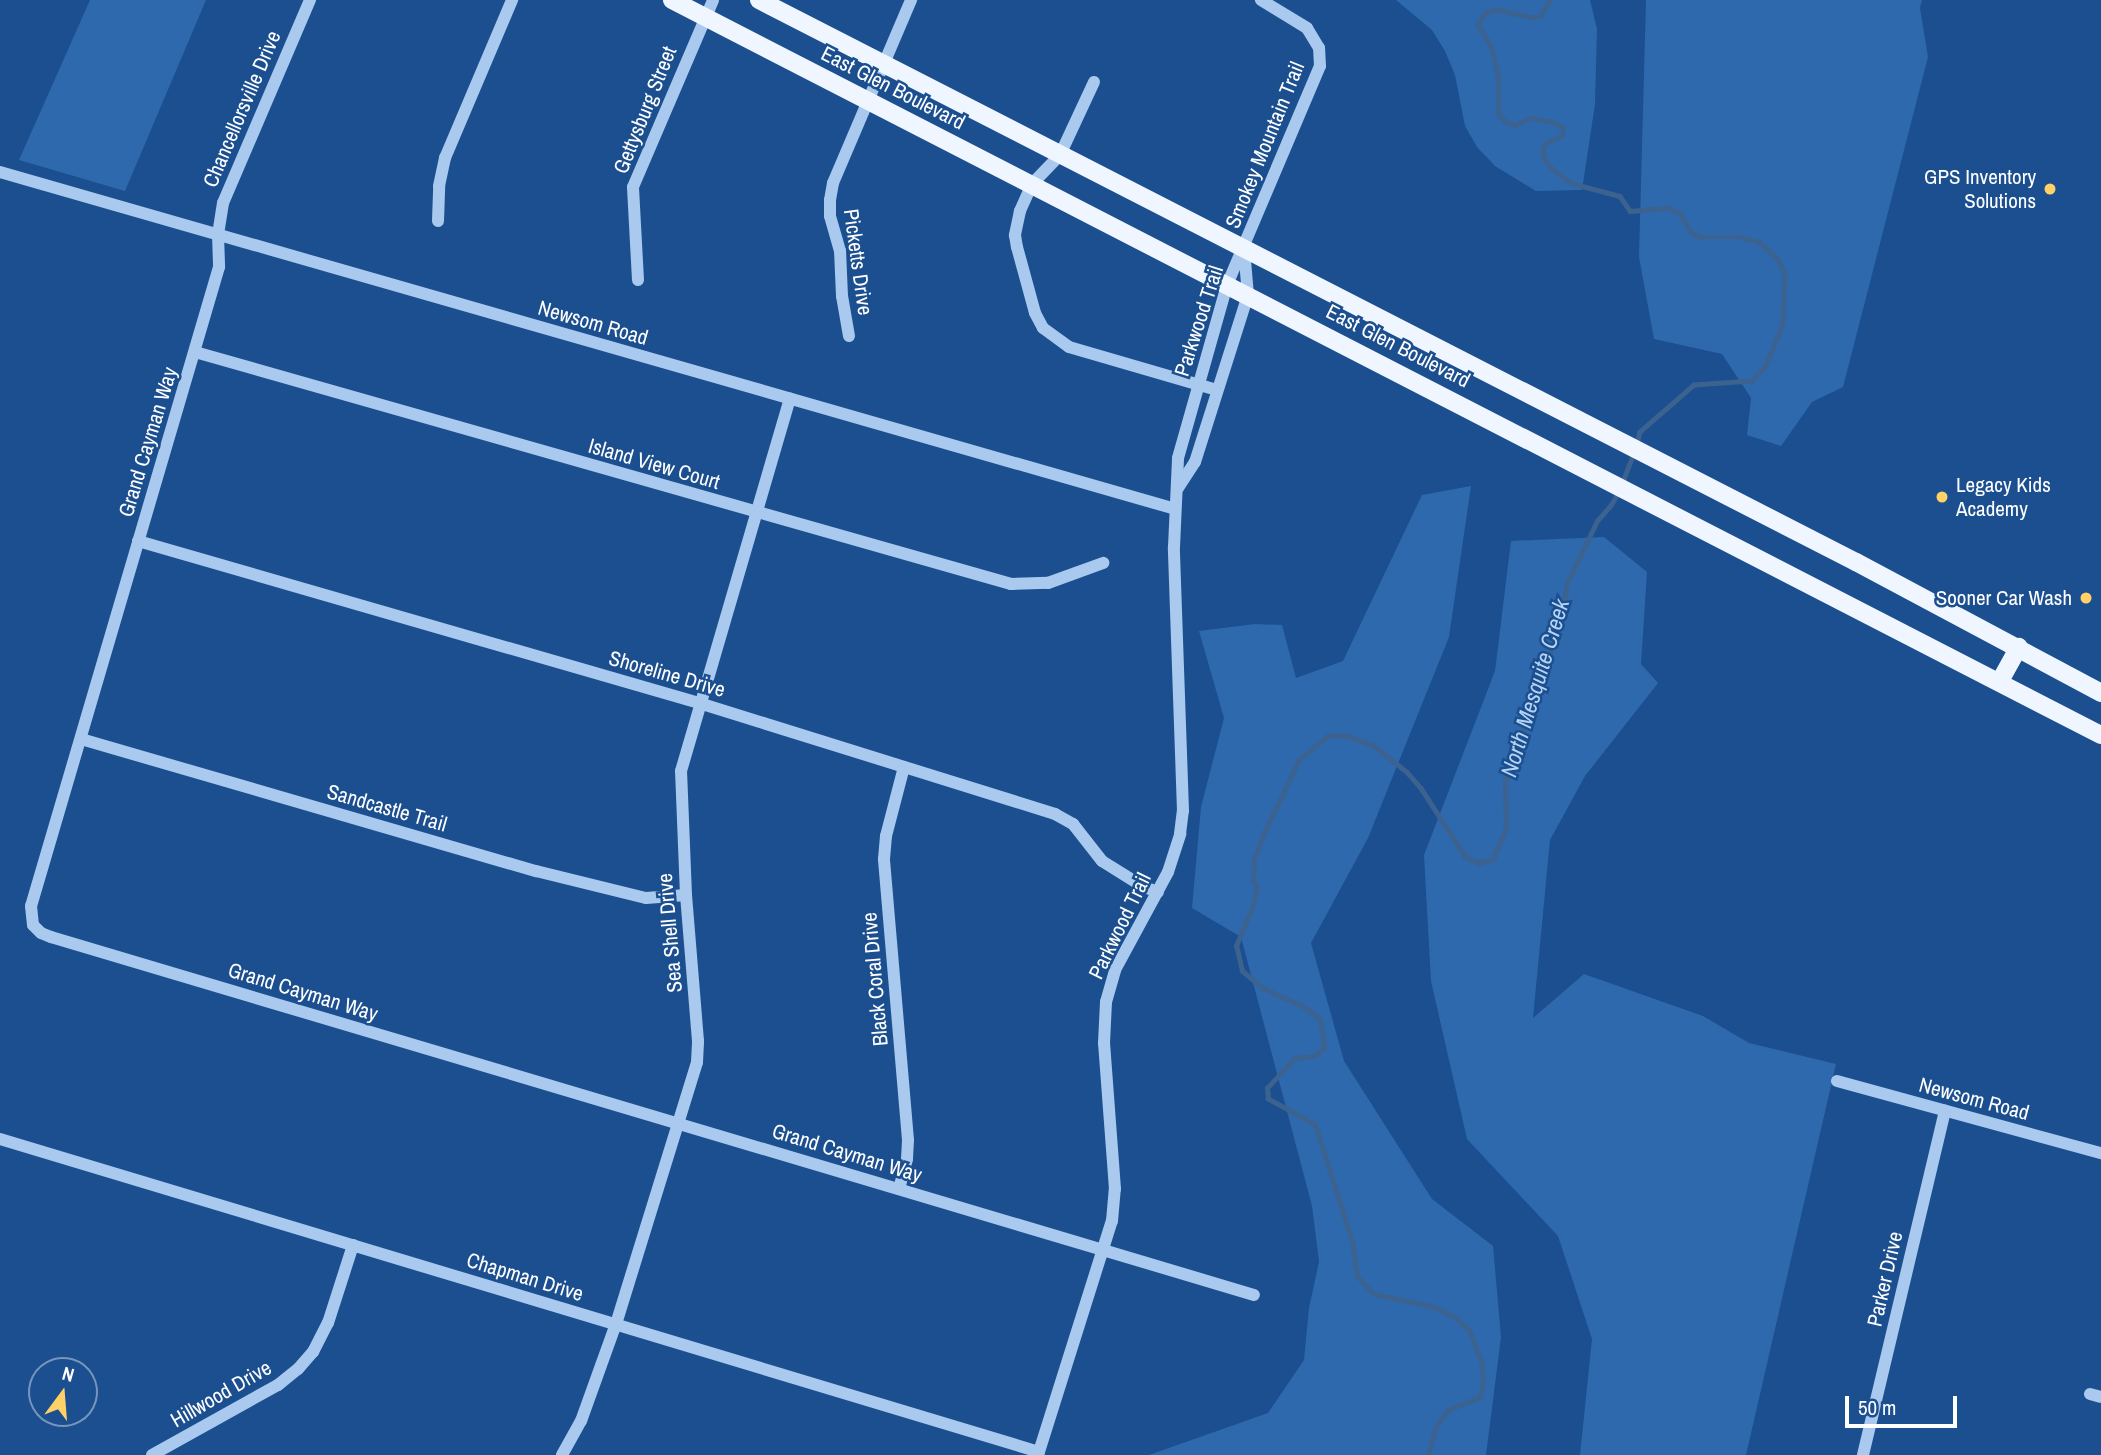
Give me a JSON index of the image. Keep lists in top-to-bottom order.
{
  "streets": {
    "main road": ["East Glen Boulevard"],
    "street": [
      "Chancellorsville Drive",
      "Gettysburg Street",
      "Smokey Mountain Trail",
      "Picketts Drive",
      "Parkwood Trail",
      "Newsom Road",
      "Grand Cayman Way",
      "Island View Court",
      "Shoreline Drive",
      "Sandcastle Trail",
      "Sea Shell Drive",
      "Black Coral Drive",
      "Chapman Drive",
      "Parker Drive",
      "Hillwood Drive"
    ]
  },
  "crossings": [
    ["East Glen Boulevard", "Gettysburg Street"],
    ["East Glen Boulevard", "Smokey Mountain Trail"],
    ["East Glen Boulevard", "Picketts Drive"],
    ["East Glen Boulevard", "Parkwood Trail"],
    ["Chancellorsville Drive", "Newsom Road"],
    ["Chancellorsville Drive", "Grand Cayman Way"],
    ["Smokey Mountain Trail", "Parkwood Trail"],
    ["Parkwood Trail", "Newsom Road"],
    ["Parkwood Trail", "Grand Cayman Way"],
    ["Parkwood Trail", "Shoreline Drive"],
    ["Parkwood Trail", "Chapman Drive"],
    ["Newsom Road", "Grand Cayman Way"],
    ["Newsom Road", "Sea Shell Drive"],
    ["Newsom Road", "Parker Drive"],
    ["Grand Cayman Way", "Island View Court"],
    ["Grand Cayman Way", "Shoreline Drive"],
    ["Grand Cayman Way", "Sandcastle Trail"],
    ["Grand Cayman Way", "Sea Shell Drive"],
    ["Grand Cayman Way", "Black Coral Drive"],
    ["Island View Court", "Sea Shell Drive"],
    ["Shoreline Drive", "Sea Shell Drive"],
    ["Shoreline Drive", "Black Coral Drive"],
    ["Sandcastle Trail", "Sea Shell Drive"],
    ["Sea Shell Drive", "Chapman Drive"],
    ["Chapman Drive", "Hillwood Drive"]
  ],
  "water": ["North Mesquite Creek"],
  "places": ["GPS Inventory Solutions", "Legacy Kids Academy", "Sooner Car Wash"],
  "scale_bar": "50 m",
  "north": "top"
}
